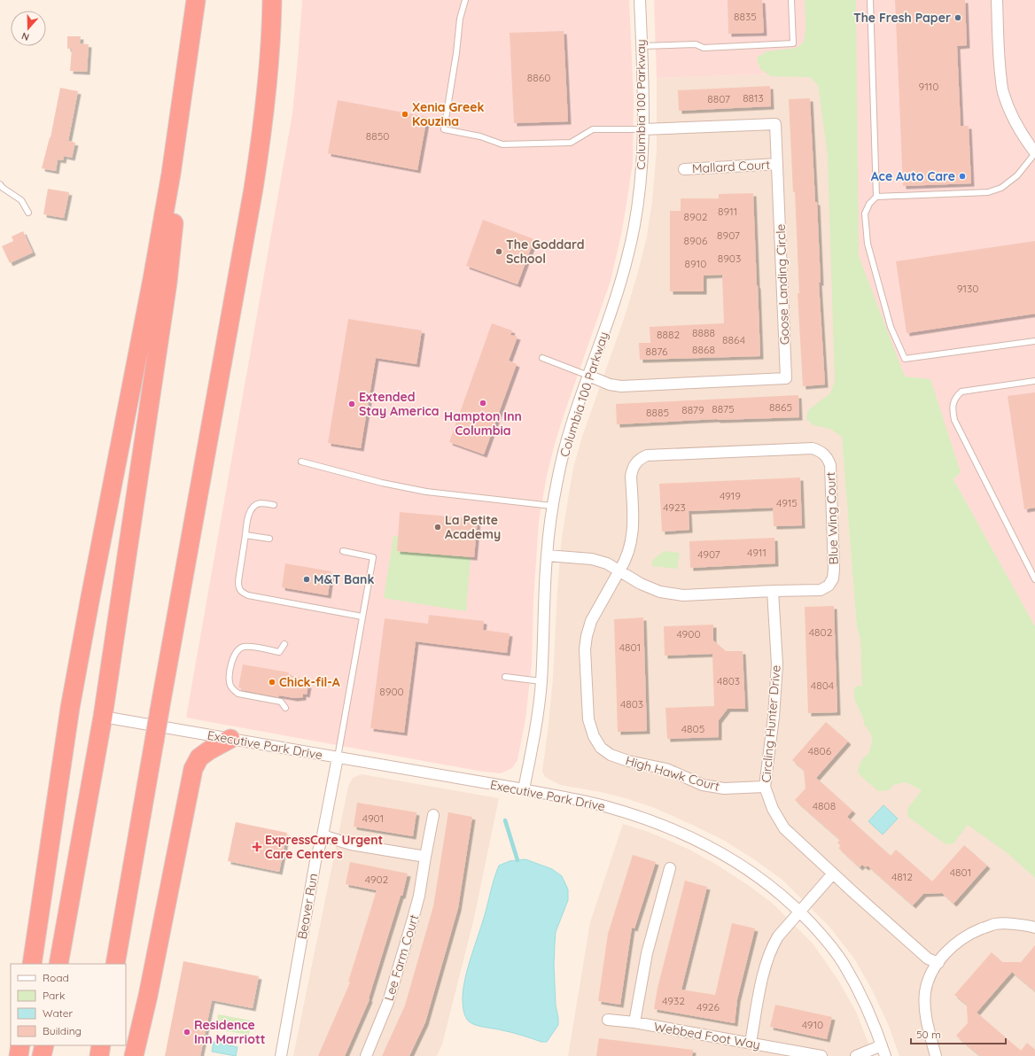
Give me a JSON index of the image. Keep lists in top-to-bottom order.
{
  "streets": {
    "street": [
      "Columbia 100 Parkway",
      "Mallard Court",
      "Goose Landing Circle",
      "Blue Wing Court",
      "Circling Hunter Drive",
      "Executive Park Drive",
      "High Hawk Court",
      "Beaver Run",
      "Lee Farm Court",
      "Webbed Foot Way"
    ]
  },
  "crossings": [
    ["Columbia 100 Parkway", "Goose Landing Circle"],
    ["Columbia 100 Parkway", "Blue Wing Court"],
    ["Columbia 100 Parkway", "Executive Park Drive"],
    ["Mallard Court", "Goose Landing Circle"],
    ["Blue Wing Court", "Circling Hunter Drive"],
    ["Blue Wing Court", "High Hawk Court"],
    ["Circling Hunter Drive", "High Hawk Court"],
    ["Executive Park Drive", "Beaver Run"]
  ],
  "places": {
    "other": [
      "The Fresh Paper",
      "Xenia Greek Kouzina",
      "Ace Auto Care",
      "The Goddard School",
      "Hampton Inn Columbia",
      "Extended Stay America",
      "La Petite Academy",
      "M&T Bank",
      "Chick-fil-A",
      "Residence Inn Marriott"
    ],
    "health": ["ExpressCare Urgent Care Centers"]
  },
  "house_numbers": [
    "8835",
    "8860",
    "9110",
    "8813",
    "8807",
    "8850",
    "8911",
    "8902",
    "8907",
    "8906",
    "8903",
    "8910",
    "9130",
    "8888",
    "8882",
    "8864",
    "8868",
    "8876",
    "8865",
    "8875",
    "8879",
    "8885",
    "4919",
    "4915",
    "4923",
    "4911",
    "4907",
    "4802",
    "4900",
    "4801",
    "4803",
    "4804",
    "8900",
    "4803",
    "4805",
    "4806",
    "4808",
    "4901",
    "4801",
    "4812",
    "4902",
    "4932",
    "4926",
    "4910"
  ],
  "legend": [
    "Road",
    "Park",
    "Water",
    "Building"
  ],
  "scale_bar": "50 m",
  "north": "bottom"
}
